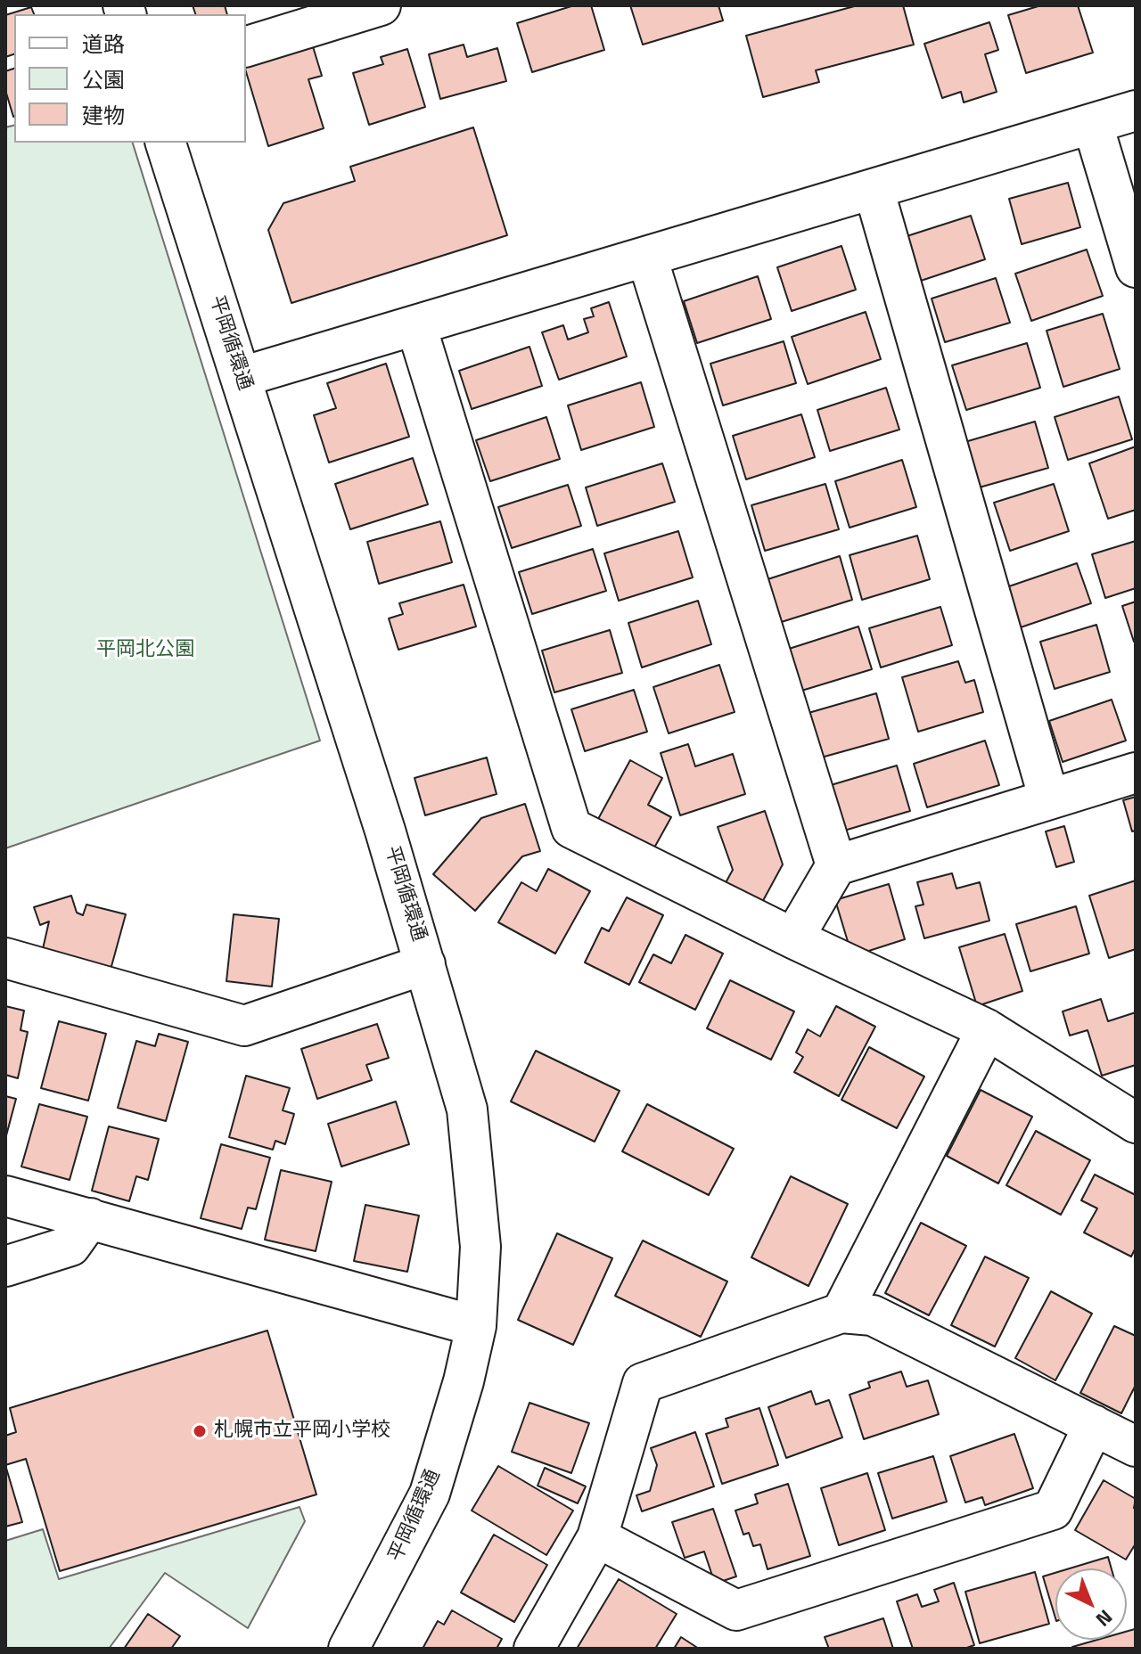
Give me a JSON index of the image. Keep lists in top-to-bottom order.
{
  "streets": {
    "street": ["平岡循環通"]
  },
  "parks": ["平岡北公園"],
  "places": ["札幌市立平岡小学校"],
  "legend": ["道路", "公園", "建物"],
  "north": "bottom right"
}
